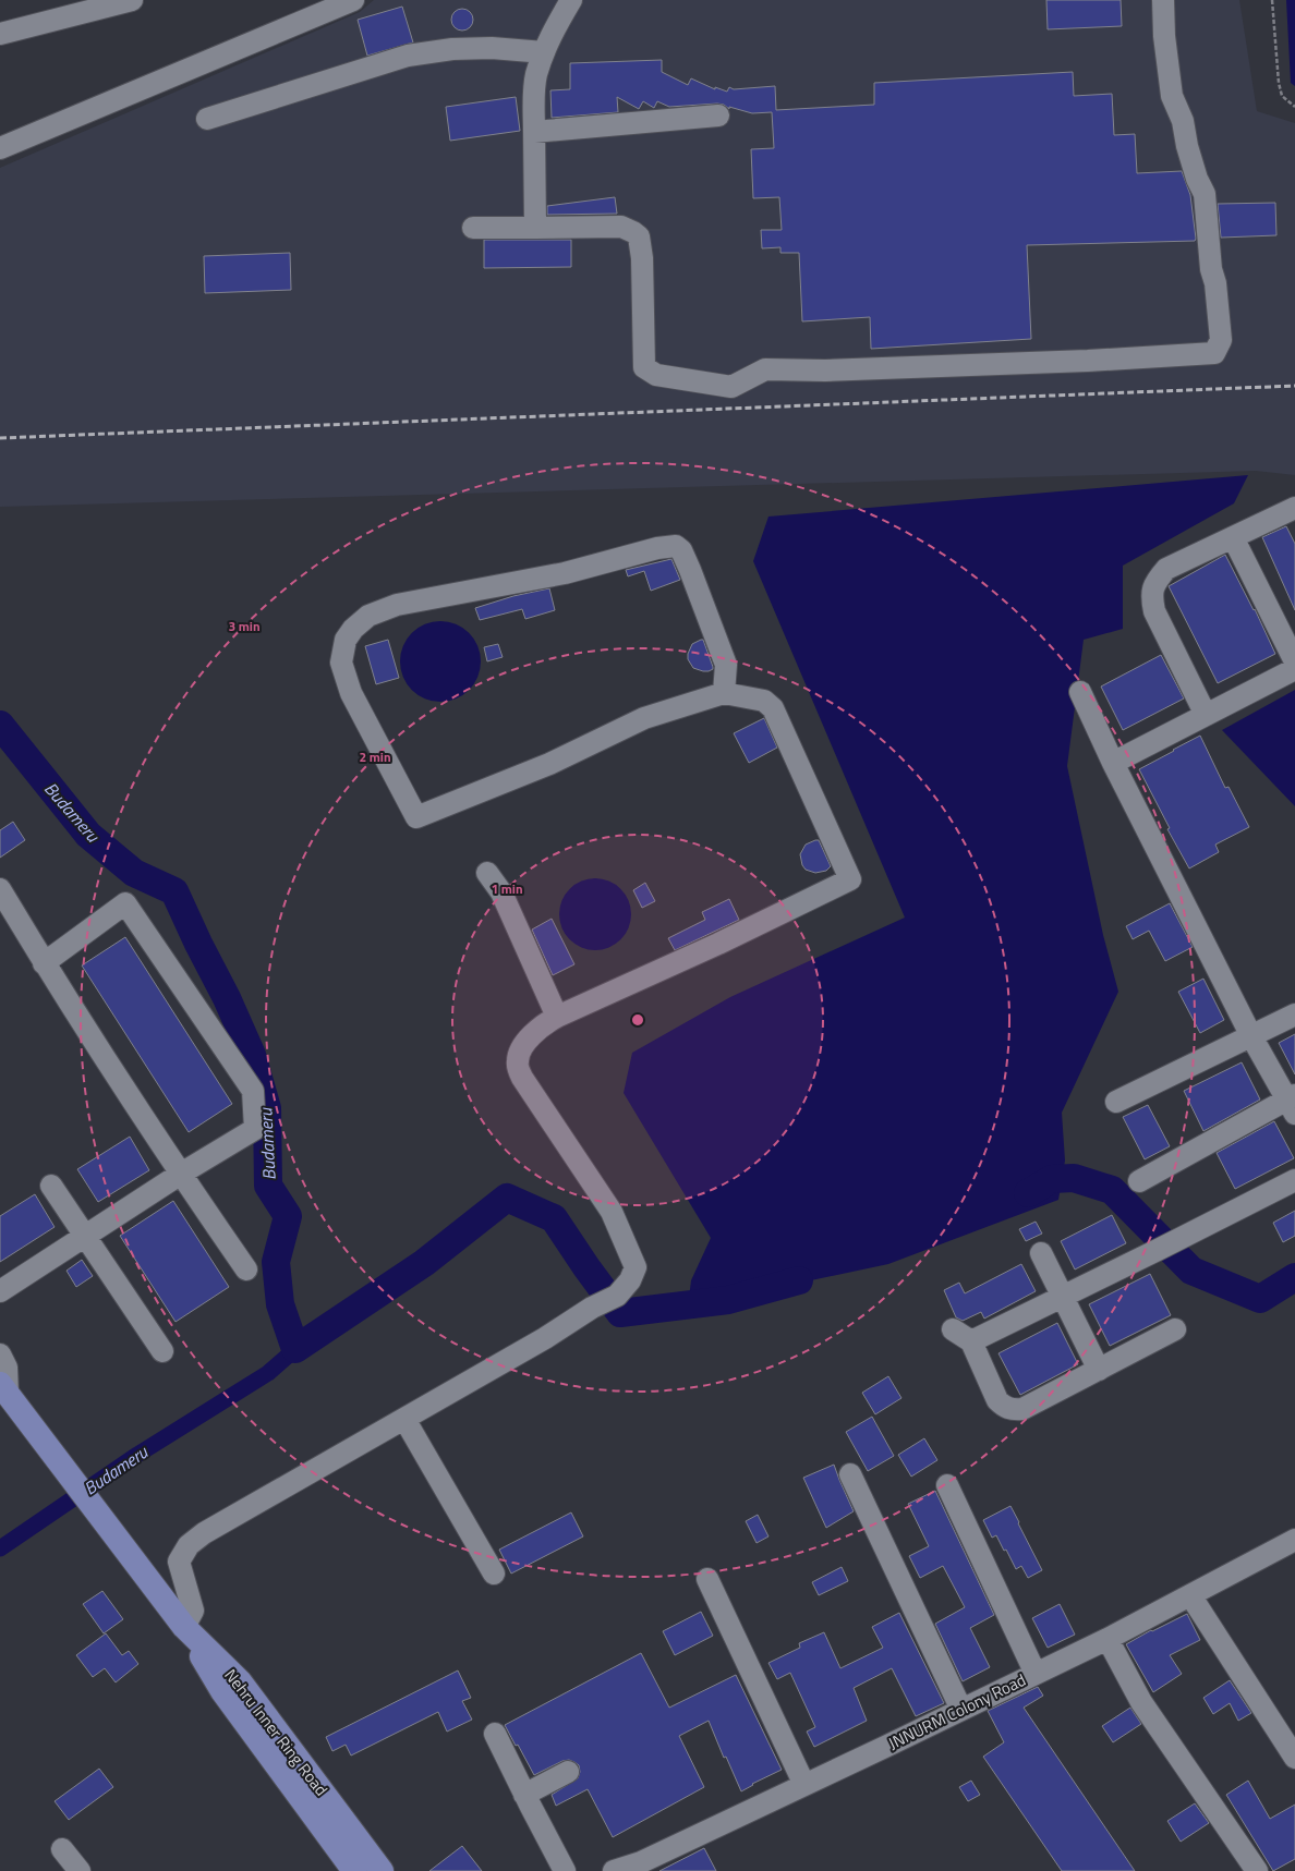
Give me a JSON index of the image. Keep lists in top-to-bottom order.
{
  "streets": {
    "main road": ["Nehru Inner Ring Road"],
    "street": ["JNNURM Colony Road"]
  },
  "water": ["Budameru"],
  "rings": ["3 min", "2 min", "1 min"]
}
